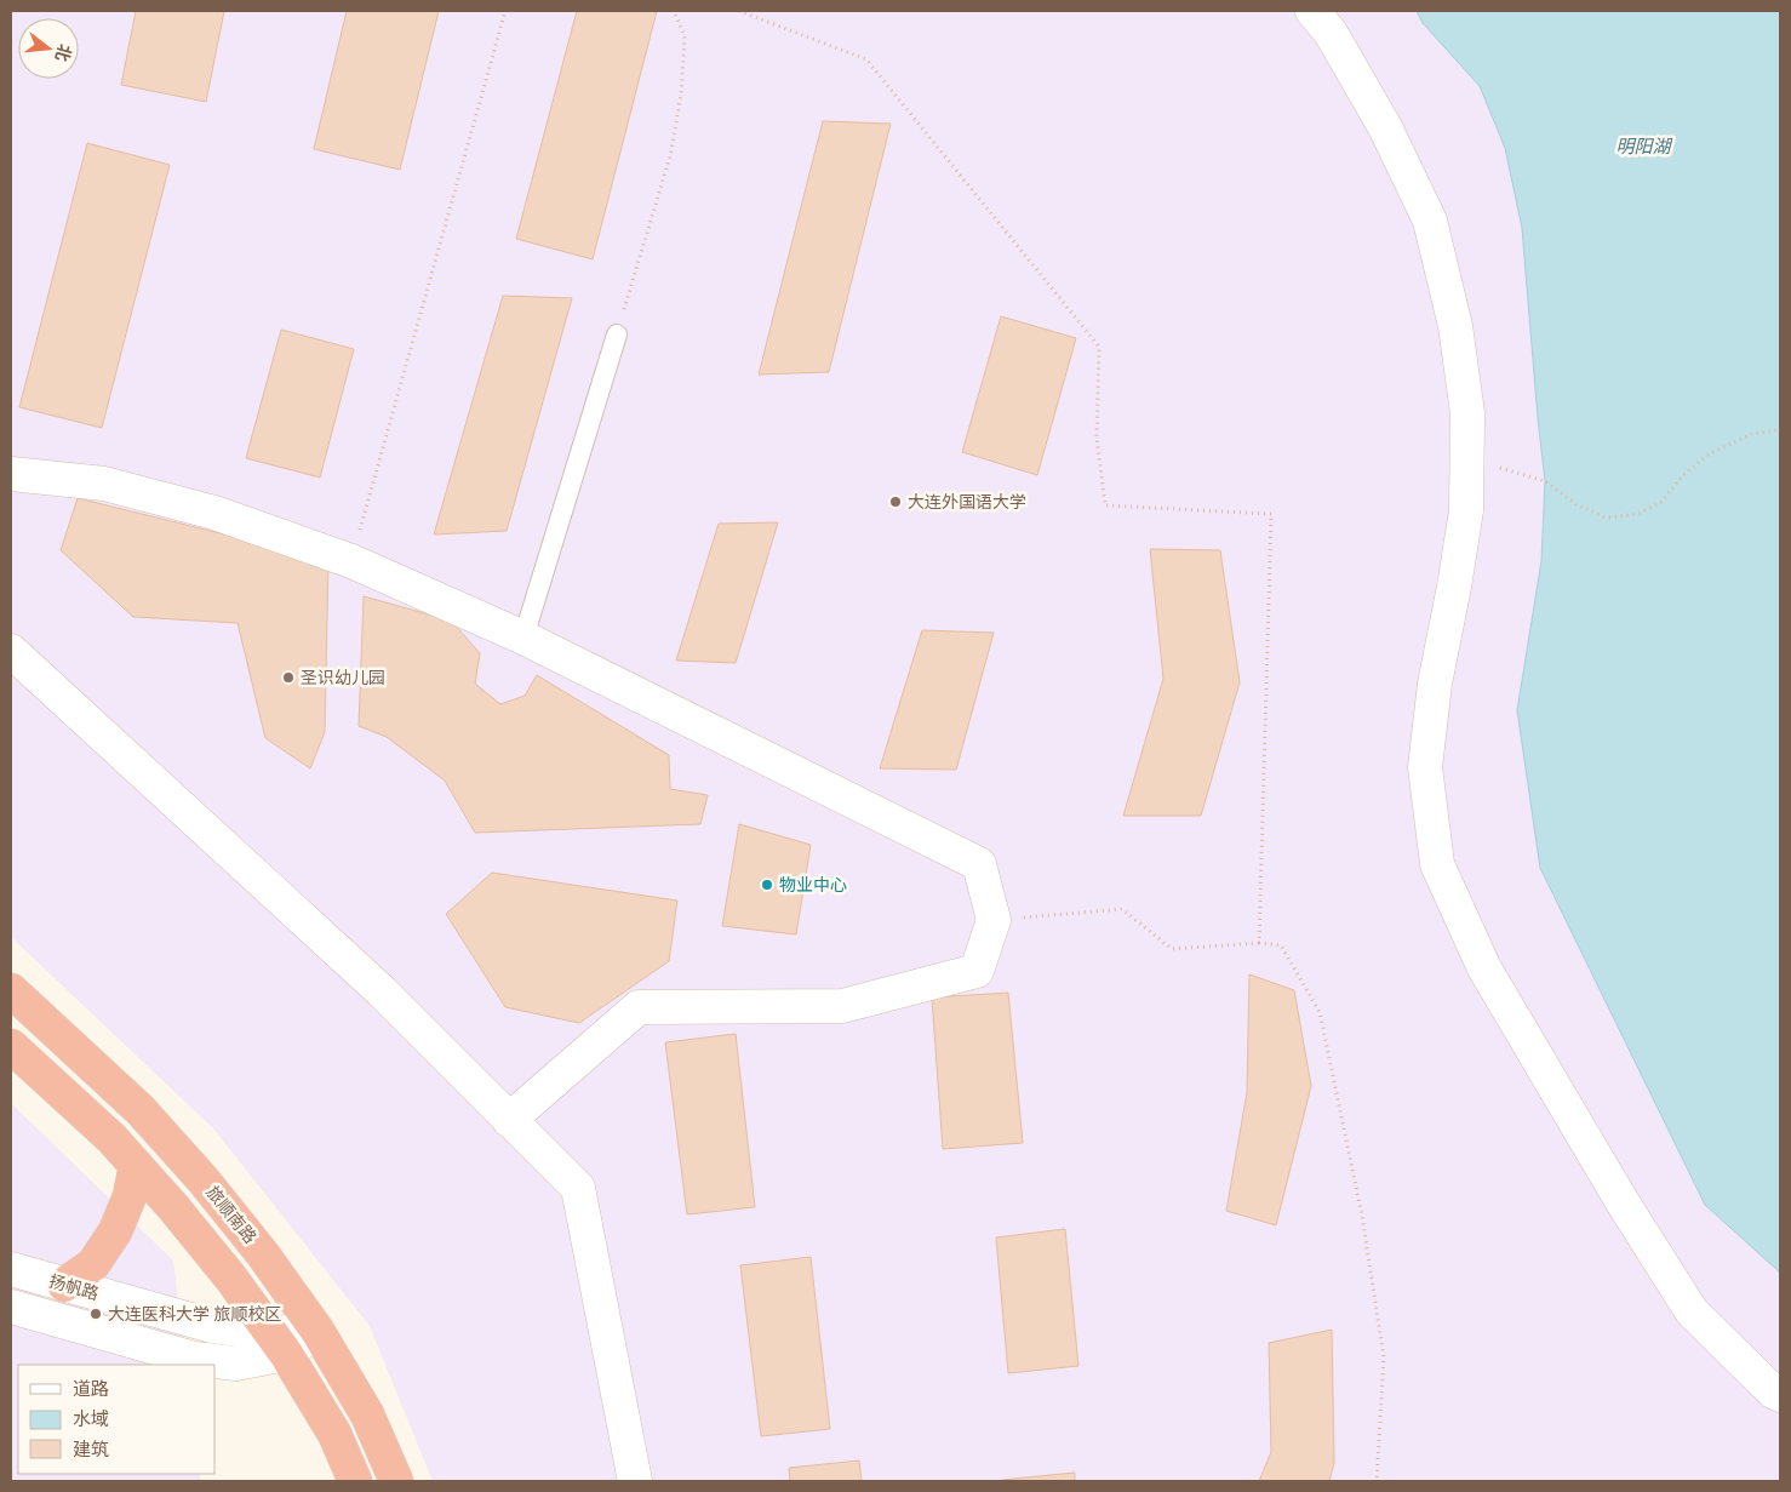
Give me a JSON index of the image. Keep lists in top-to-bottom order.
{
  "streets": {
    "highway": ["旅顺南路"],
    "street": ["扬帆路"]
  },
  "crossings": [
    ["旅顺南路", "扬帆路"]
  ],
  "water": ["明阳湖"],
  "places": [
    "大连外国语大学",
    "圣识幼儿园",
    "物业中心",
    "大连医科大学 旅顺校区"
  ],
  "legend": ["道路", "水域", "建筑"],
  "north": "right"
}
